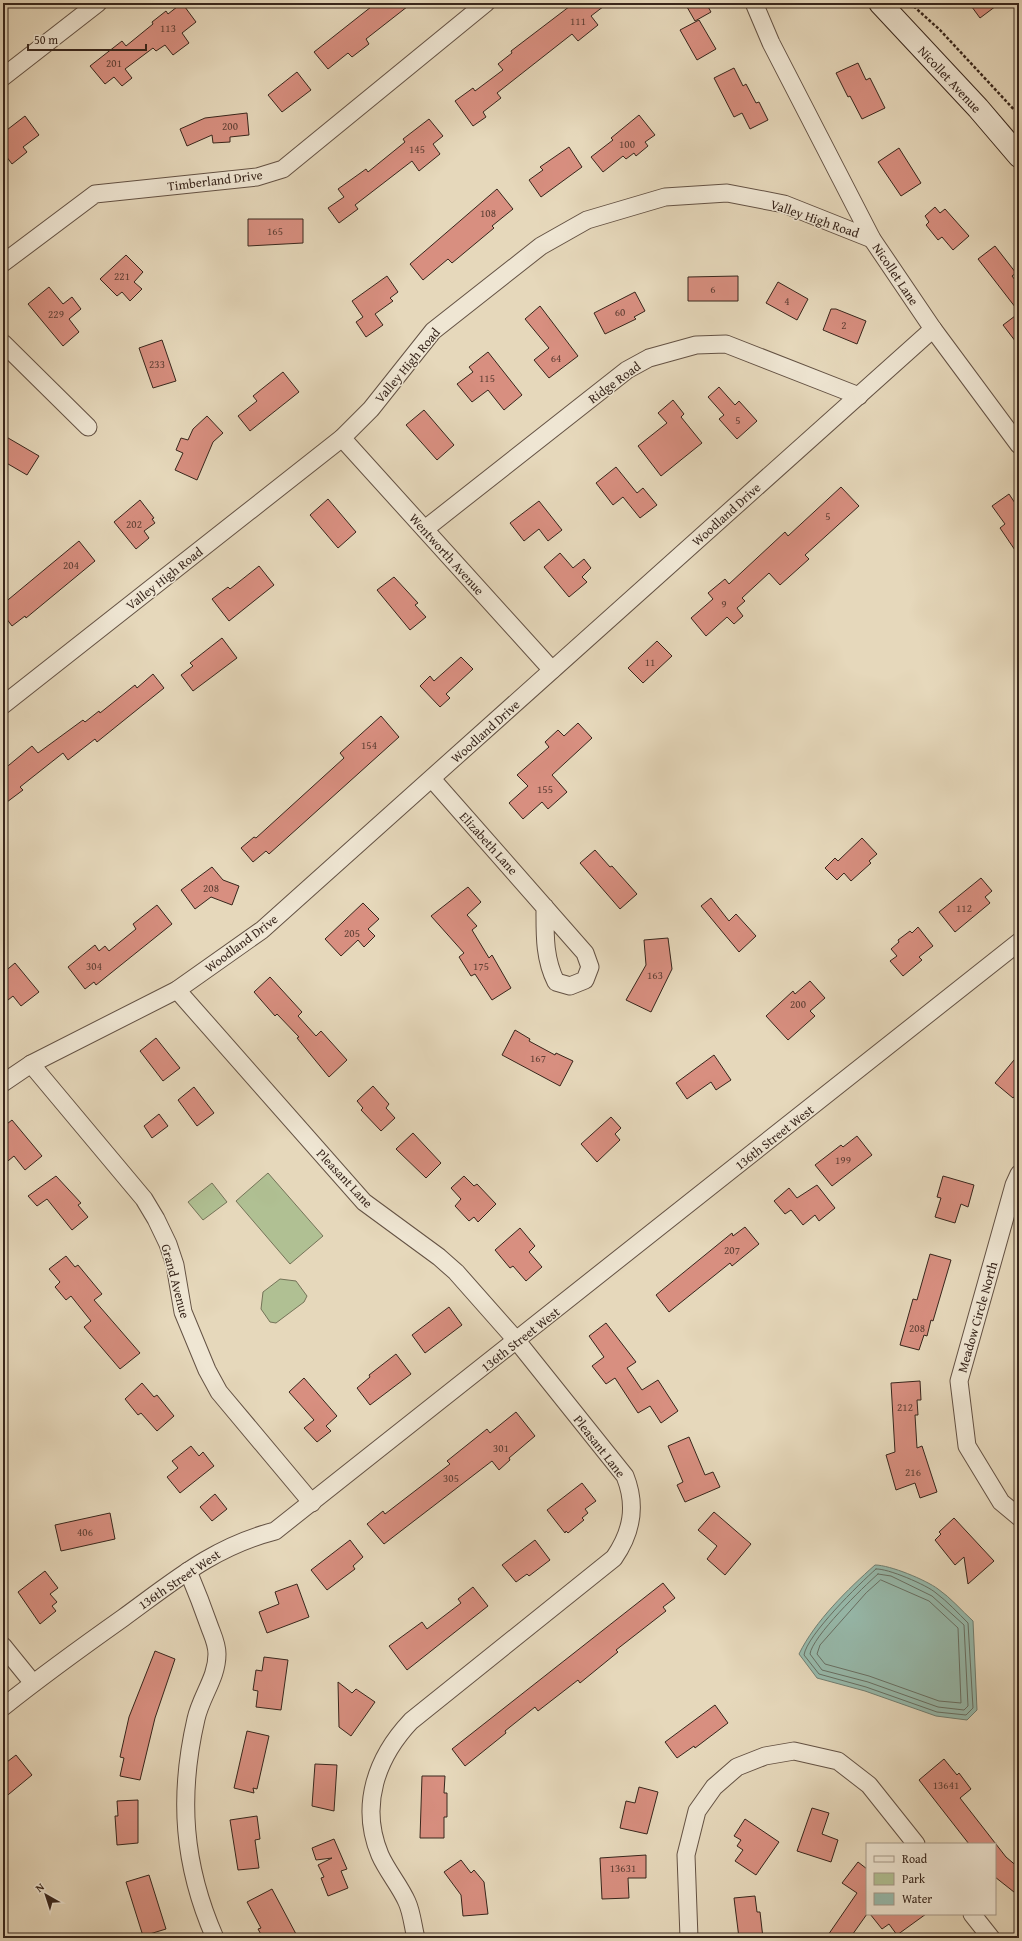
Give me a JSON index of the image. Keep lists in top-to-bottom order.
{
  "streets": {
    "main road": ["Nicollet Avenue"],
    "street": [
      "Timberland Drive",
      "Valley High Road",
      "Nicollet Lane",
      "Ridge Road",
      "Woodland Drive",
      "Wentworth Avenue",
      "Elizabeth Lane",
      "136th Street West",
      "Pleasant Lane",
      "Grand Avenue",
      "Meadow Circle North"
    ]
  },
  "crossings": [
    ["Valley High Road", "Nicollet Lane"],
    ["Valley High Road", "Wentworth Avenue"],
    ["Nicollet Lane", "Woodland Drive"],
    ["Ridge Road", "Woodland Drive"],
    ["Ridge Road", "Wentworth Avenue"],
    ["Woodland Drive", "Wentworth Avenue"],
    ["Woodland Drive", "Elizabeth Lane"],
    ["Woodland Drive", "Pleasant Lane"],
    ["Woodland Drive", "Grand Avenue"],
    ["136th Street West", "Pleasant Lane"],
    ["136th Street West", "Grand Avenue"]
  ],
  "house_numbers": [
    "111",
    "113",
    "201",
    "200",
    "100",
    "145",
    "108",
    "165",
    "221",
    "6",
    "4",
    "60",
    "229",
    "2",
    "64",
    "233",
    "115",
    "5",
    "5",
    "202",
    "204",
    "9",
    "11",
    "154",
    "155",
    "208",
    "112",
    "205",
    "304",
    "175",
    "163",
    "200",
    "167",
    "199",
    "207",
    "208",
    "212",
    "301",
    "216",
    "305",
    "406",
    "13641",
    "13631"
  ],
  "legend": ["Road", "Park", "Water"],
  "scale_bar": "50 m",
  "north": "top left"
}
